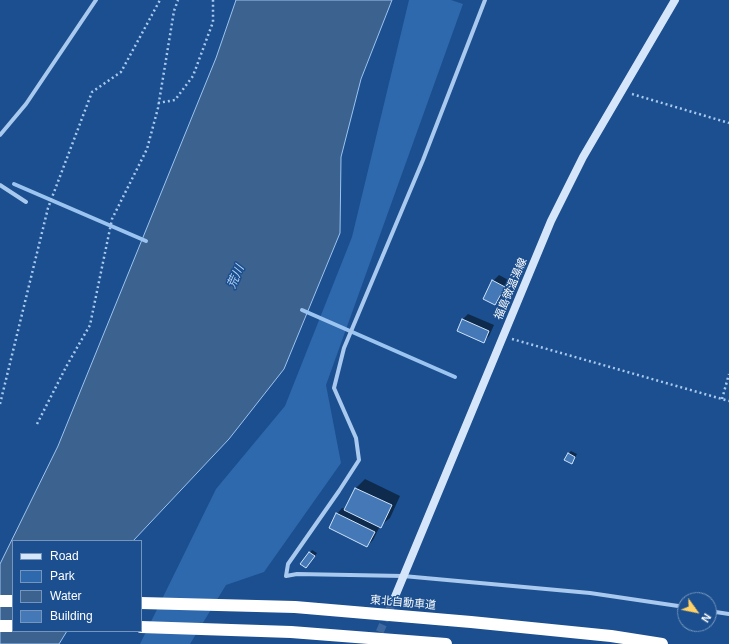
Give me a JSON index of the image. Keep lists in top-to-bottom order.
{
  "streets": {
    "highway": ["東北自動車道"],
    "main road": ["福島微温湯線"]
  },
  "water": ["荒川"],
  "legend": [
    "Road",
    "Park",
    "Water",
    "Building"
  ],
  "north": "bottom right"
}
